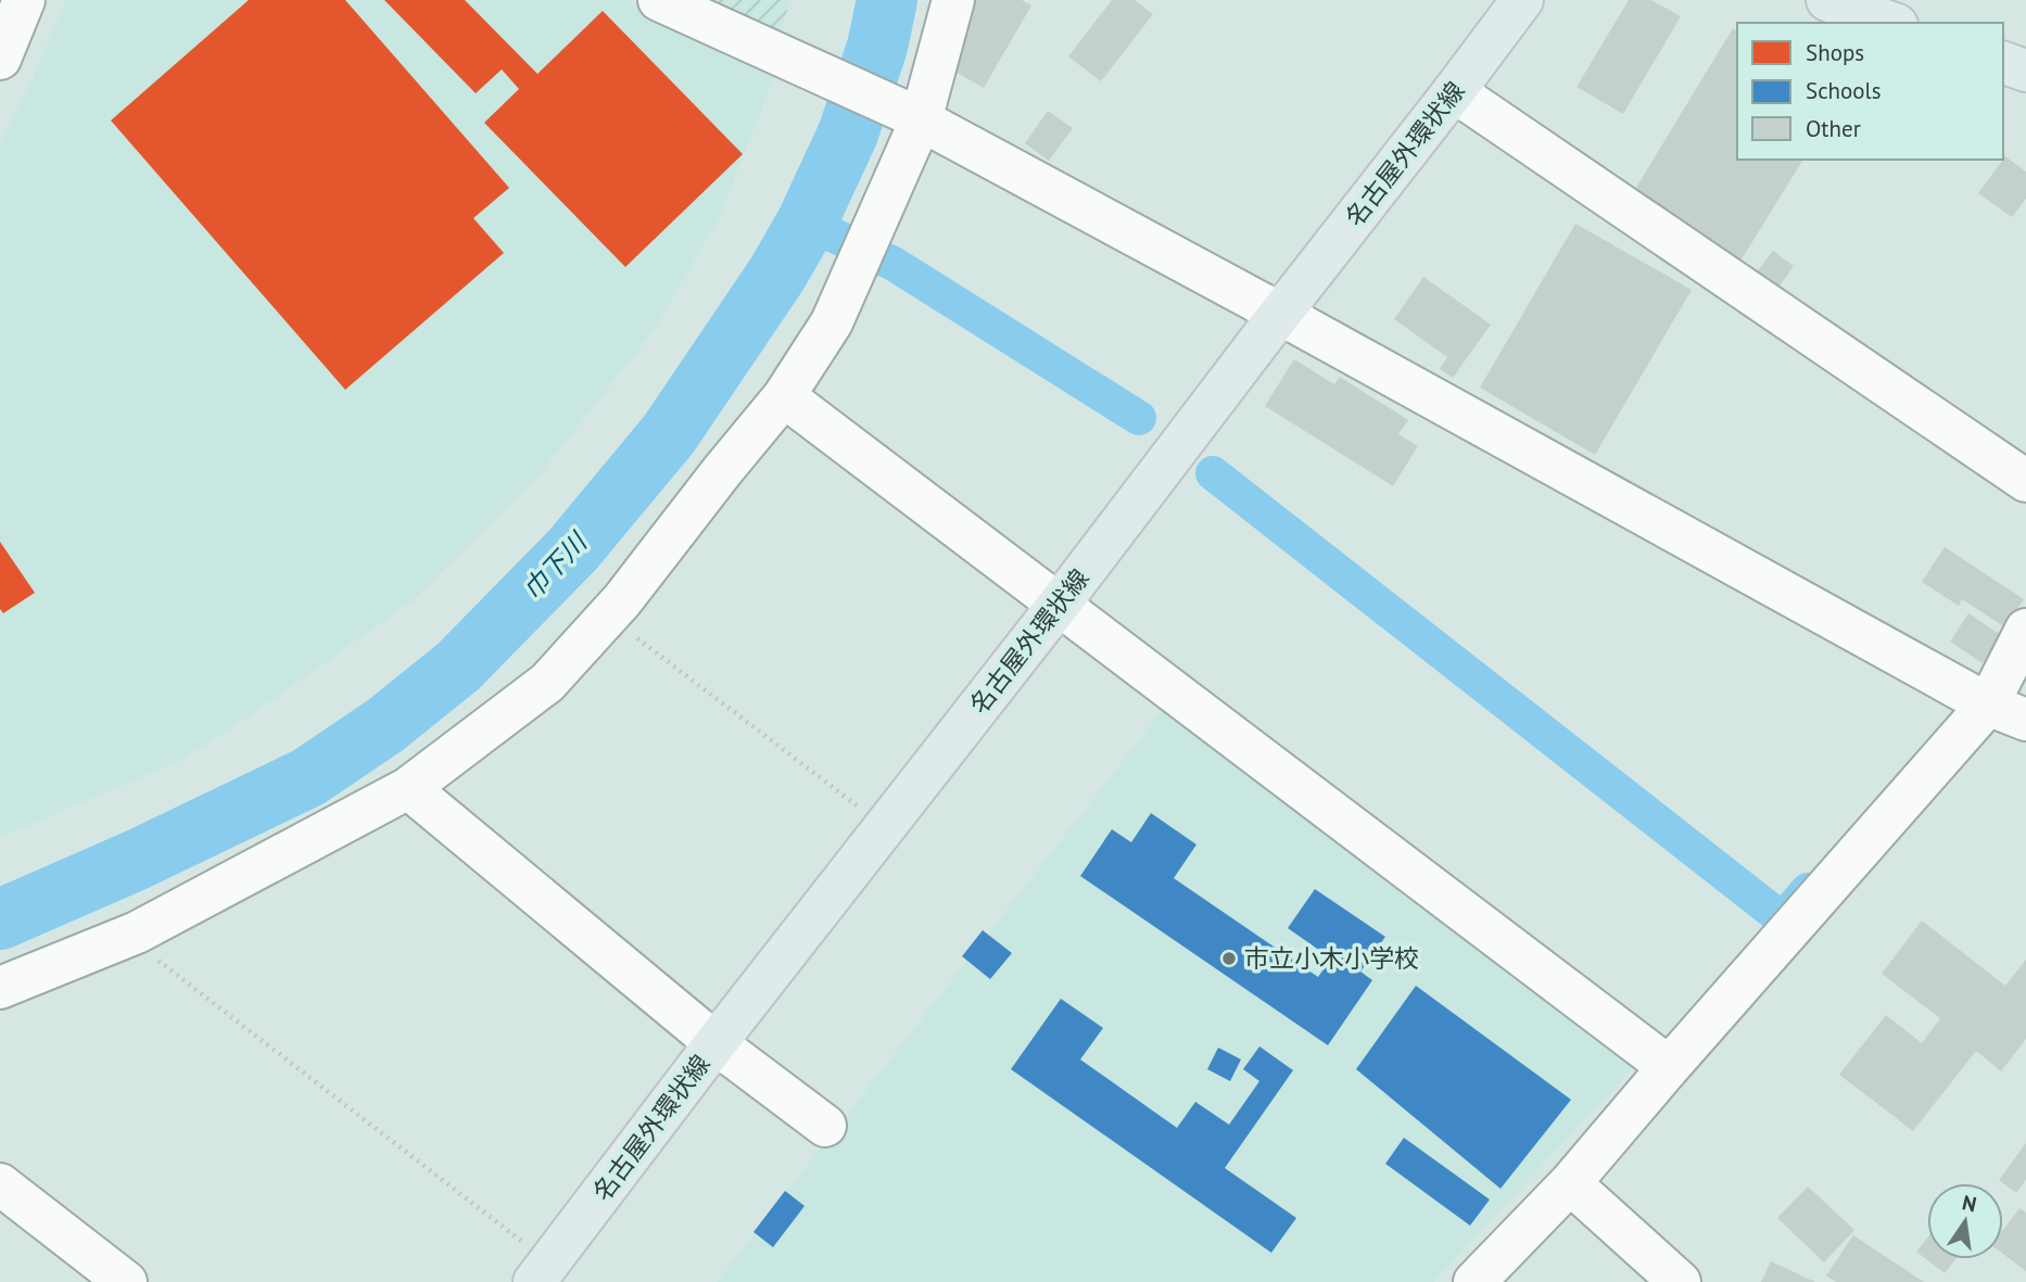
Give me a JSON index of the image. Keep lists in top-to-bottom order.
{
  "streets": {
    "main road": ["名古屋外環状線"]
  },
  "water": ["巾下川"],
  "places": ["市立小木小学校"],
  "legend": ["Shops", "Schools", "Other"],
  "north": "top"
}
